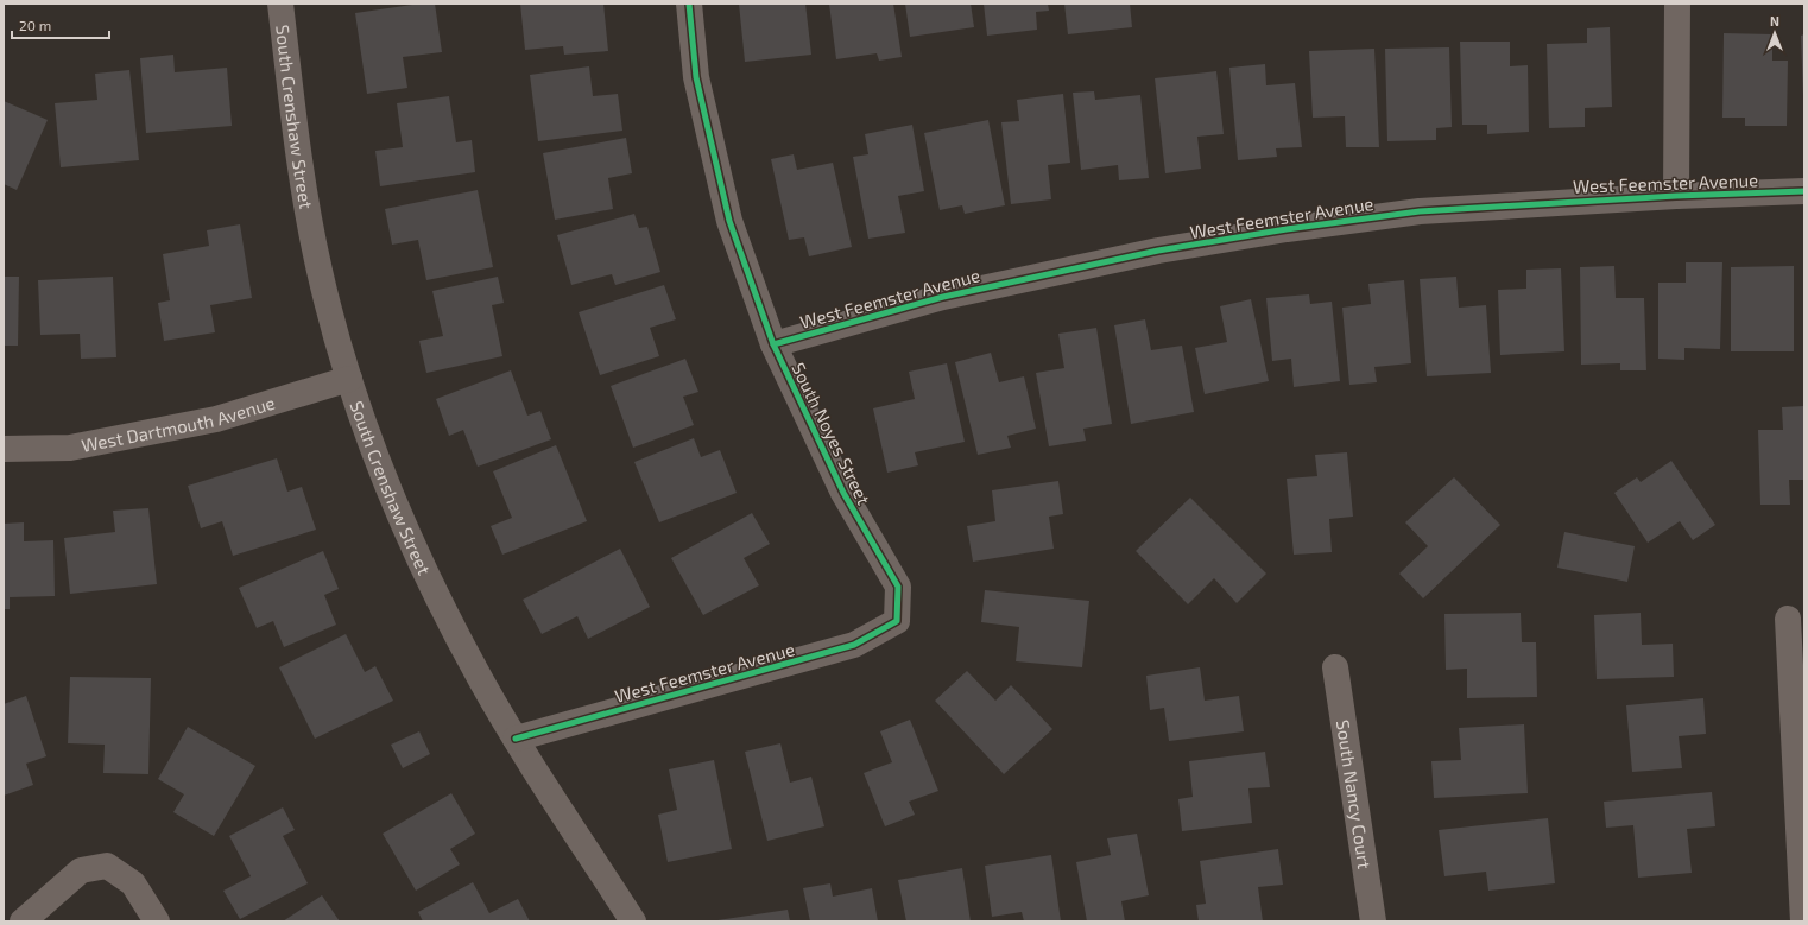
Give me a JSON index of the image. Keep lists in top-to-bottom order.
{
  "streets": {
    "street": [
      "South Crenshaw Street",
      "West Feemster Avenue",
      "West Dartmouth Avenue",
      "South Noyes Street",
      "South Nancy Court"
    ]
  },
  "crossings": [
    ["South Crenshaw Street", "West Feemster Avenue"],
    ["South Crenshaw Street", "West Dartmouth Avenue"],
    ["West Feemster Avenue", "South Noyes Street"]
  ],
  "scale_bar": "20 m",
  "north": "top"
}
